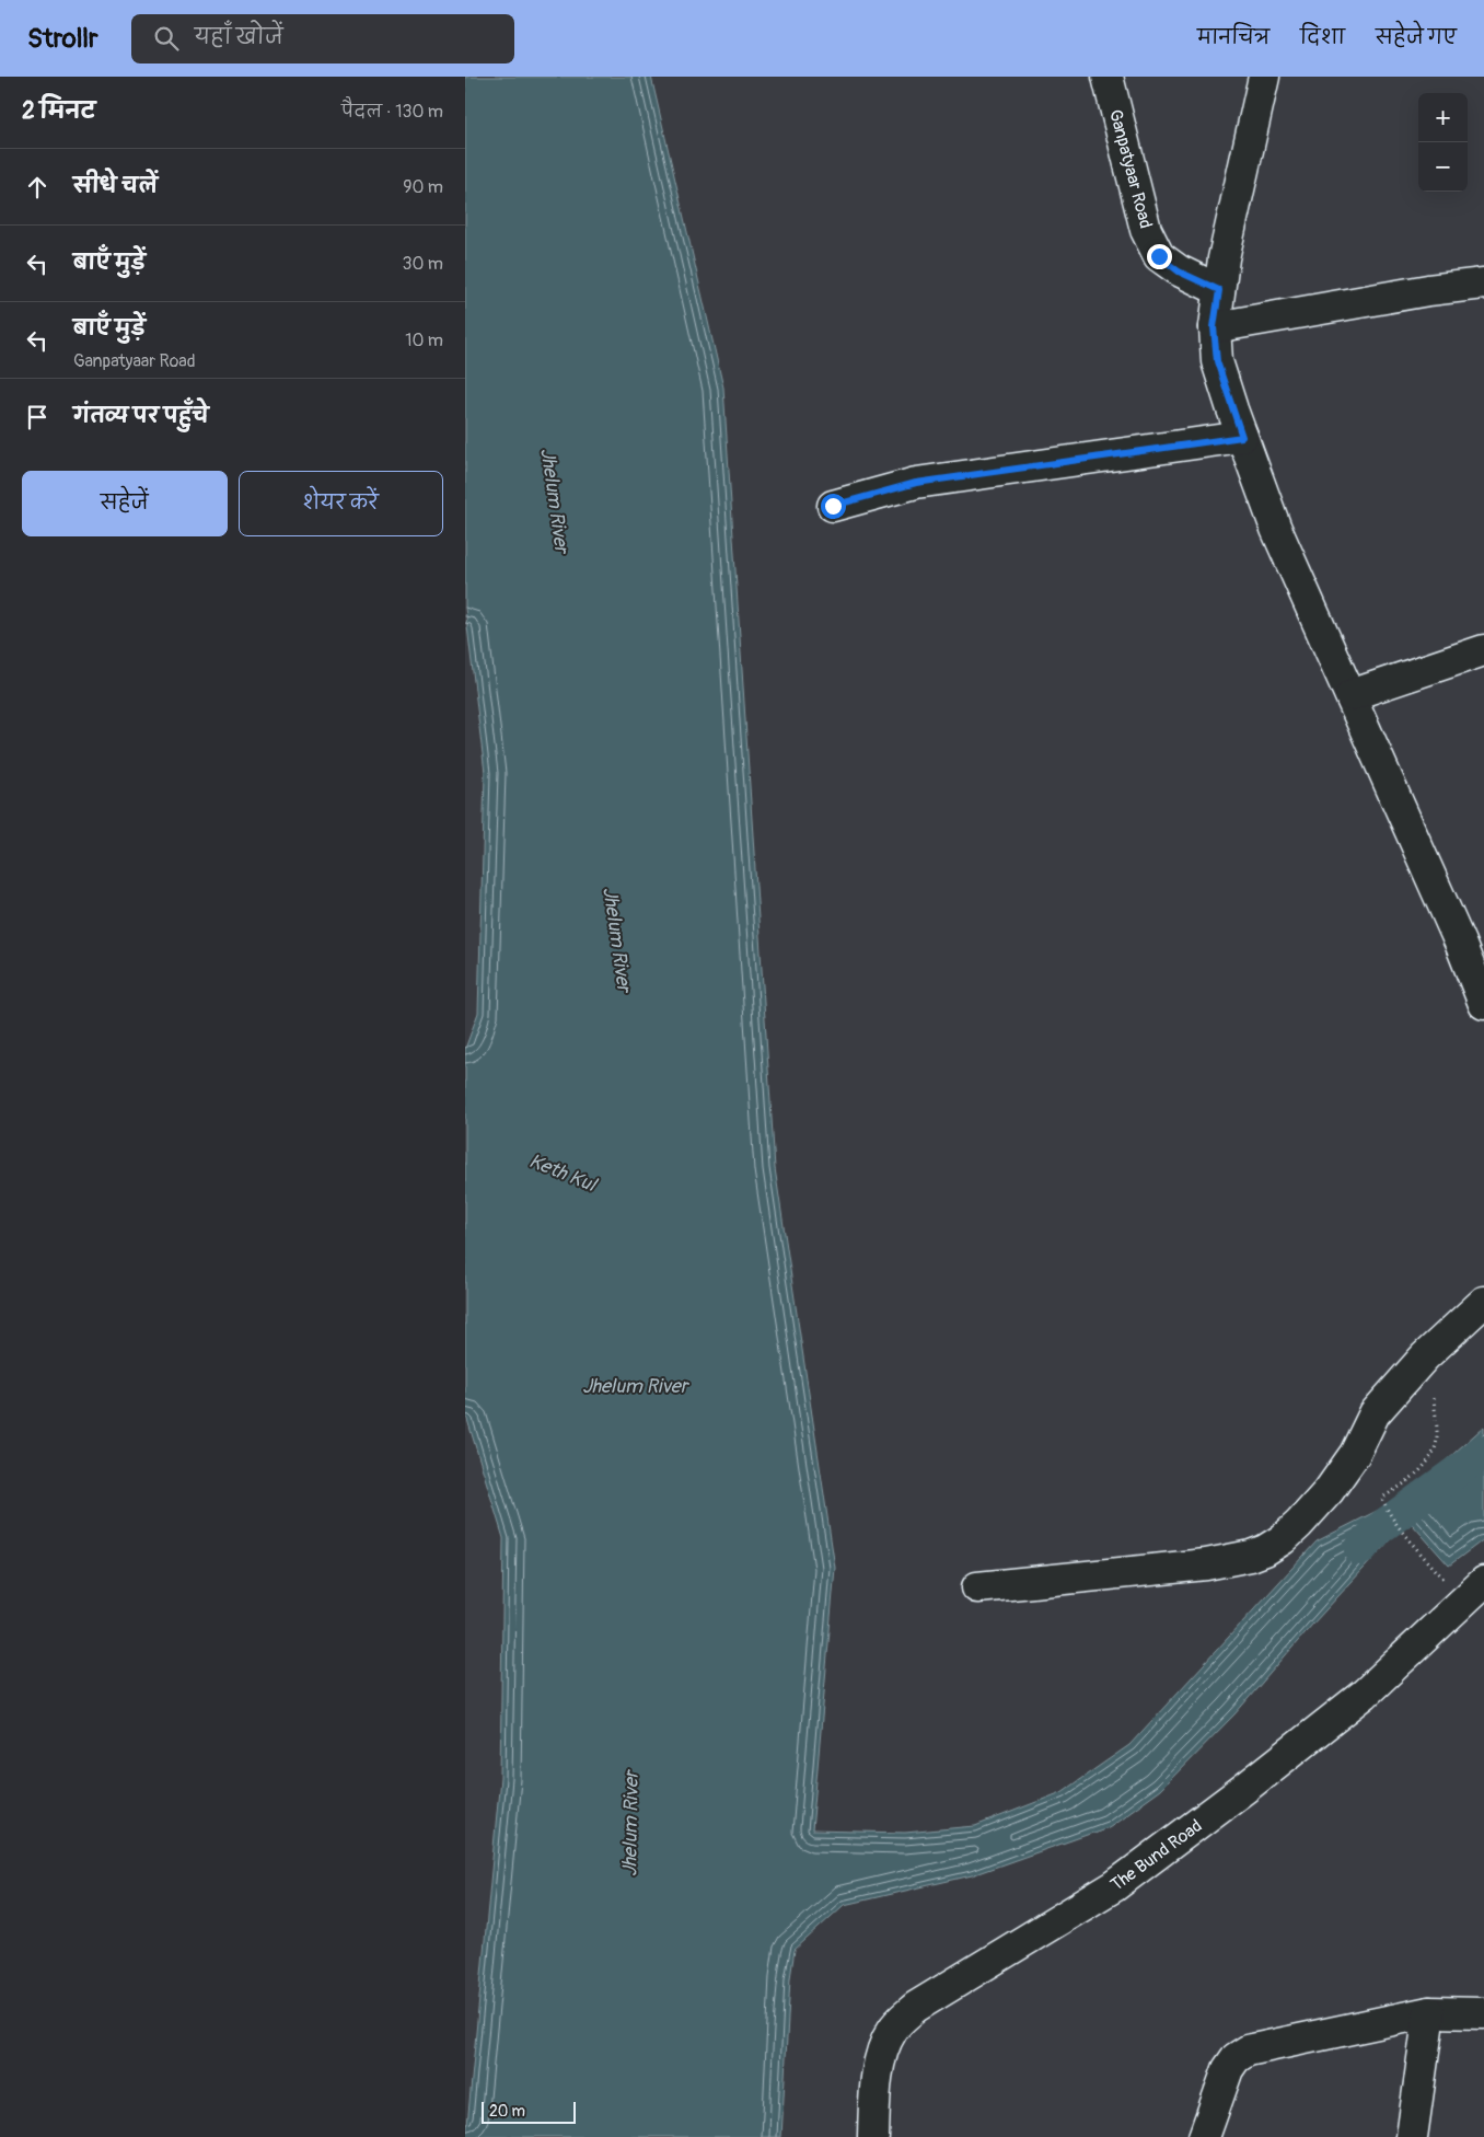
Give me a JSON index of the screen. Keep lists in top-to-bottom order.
{
  "streets": {
    "street": ["Ganpatyaar Road", "The Bund Road"]
  },
  "water": ["Jhelum River", "Keth Kul"],
  "scale_bar": "20 m",
  "page": {
    "header": "Strollr",
    "search": "यहाँ खोजें",
    "nav": ["मानचित्र", "दिशा", "सहेजे गए"],
    "heading": ["2 मिनट", "पैदल · 130 m"],
    "map_buttons": ["+", "−"],
    "list": [
      ["सीधे चलें", "90 m"],
      ["बाएँ मुड़ें", "30 m"],
      ["बाएँ मुड़ें", "Ganpatyaar Road", "10 m"],
      "गंतव्य पर पहुँचे"
    ],
    "buttons": ["सहेजें", "शेयर करें"],
    "scale": "20 m"
  }
}
